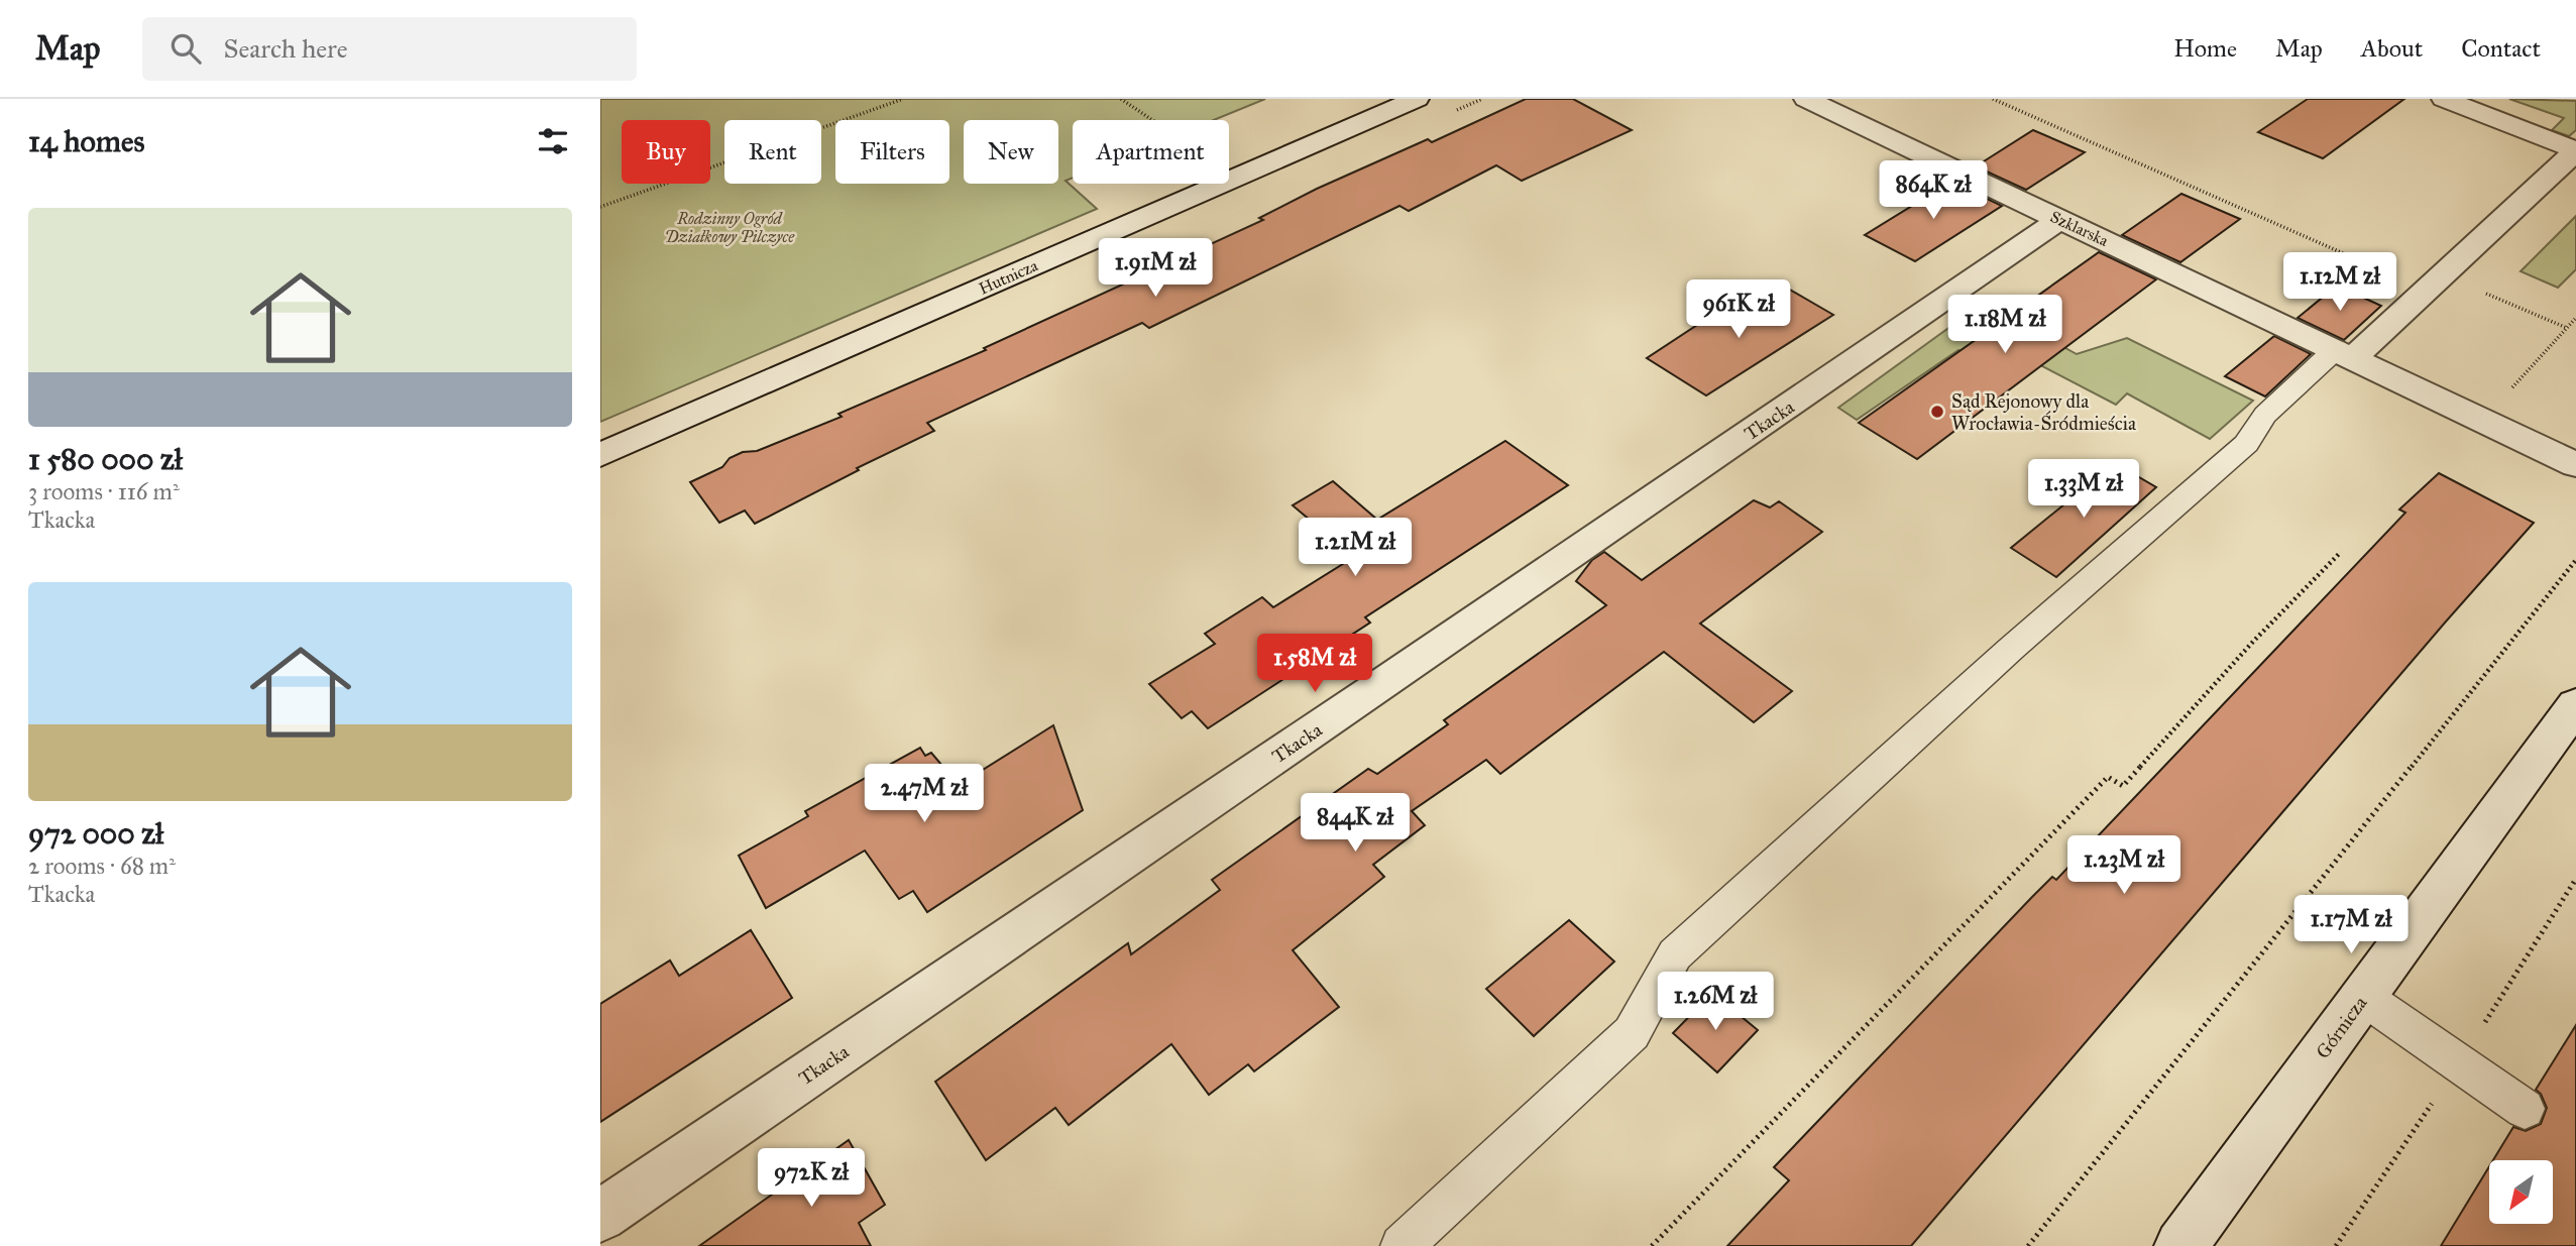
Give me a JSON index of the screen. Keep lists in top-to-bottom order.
{
  "streets": {
    "street": [
      "Szklarska",
      "Hutnicza",
      "Tkacka",
      "Górnicza"
    ]
  },
  "crossings": [
    ["Szklarska", "Tkacka"]
  ],
  "parks": ["Rodzinny Ogród Działkowy Pilczyce"],
  "places": ["Sąd Rejonowy dla Wrocławia-Śródmieścia"],
  "north": "bottom left",
  "page": {
    "header": "Map",
    "search": "Search here",
    "nav": [
      "Home",
      "Map",
      "About",
      "Contact"
    ],
    "heading": "14 homes",
    "chip": [
      "Buy",
      "Rent",
      "Filters",
      "New",
      "Apartment"
    ],
    "price": [
      "864K zł",
      "1.91M zł",
      "1.12M zł",
      "961K zł",
      "1.18M zł",
      "1.33M zł",
      "1.21M zł",
      "1.58M zł",
      "2.47M zł",
      "844K zł",
      "1.23M zł",
      "1.17M zł",
      "1.26M zł",
      "972K zł"
    ],
    "list": [
      {
        "name": "1 580 000 zł",
        "note": "3 rooms · 116 m² · Tkacka"
      },
      {
        "name": "972 000 zł",
        "note": "2 rooms · 68 m² · Tkacka"
      }
    ]
  }
}
